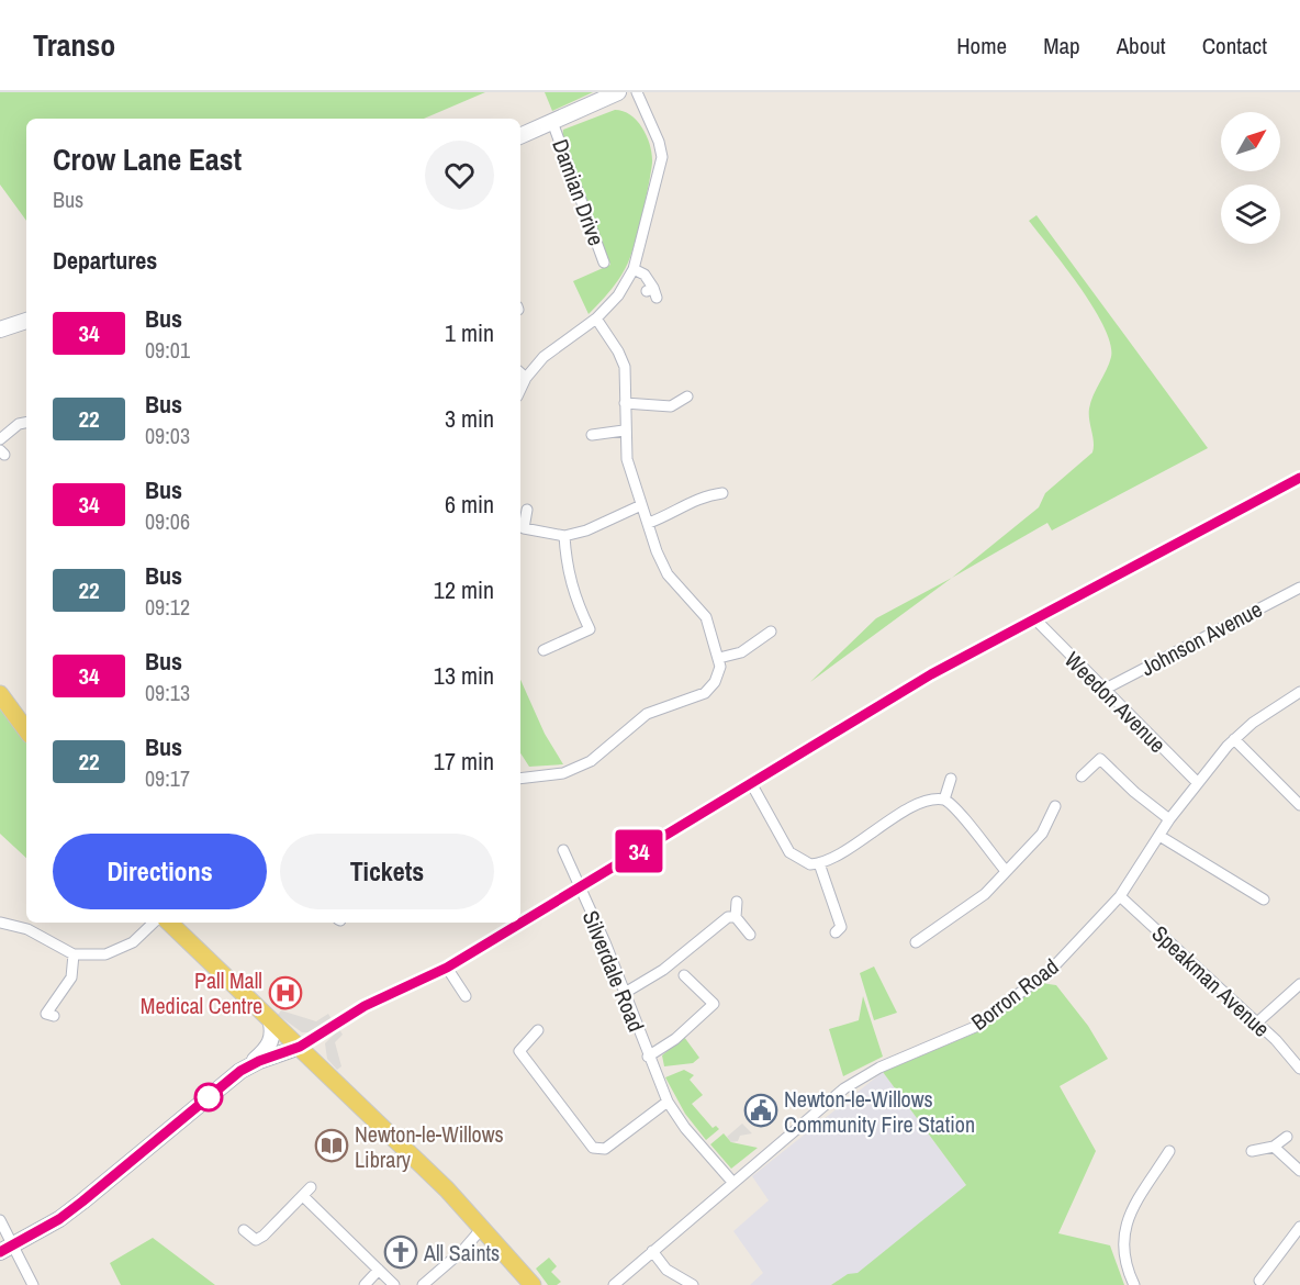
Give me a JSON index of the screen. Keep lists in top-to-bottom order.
{
  "streets": {
    "street": [
      "Damian Drive",
      "Johnson Avenue",
      "Weedon Avenue",
      "Silverdale Road",
      "Speakman Avenue",
      "Borron Road"
    ]
  },
  "crossings": [
    ["Johnson Avenue", "Weedon Avenue"],
    ["Weedon Avenue", "Borron Road"],
    ["Silverdale Road", "Borron Road"],
    ["Speakman Avenue", "Borron Road"]
  ],
  "places": {
    "hospital": ["Pall Mall Medical Centre"],
    "public building": ["Newton-le-Willows Community Fire Station"],
    "library": ["Newton-le-Willows Library"],
    "church": ["All Saints"]
  },
  "lines": ["bus line 34"],
  "north": "top right",
  "page": {
    "header": "Transo",
    "nav": [
      "Home",
      "Map",
      "About",
      "Contact"
    ],
    "on_map": "34",
    "heading": [
      ["Crow Lane East", "Bus"],
      "Departures"
    ],
    "list": [
      {
        "mark": "34",
        "name": "Bus",
        "note": "09:01",
        "value": "1 min"
      },
      {
        "mark": "22",
        "name": "Bus",
        "note": "09:03",
        "value": "3 min"
      },
      {
        "mark": "34",
        "name": "Bus",
        "note": "09:06",
        "value": "6 min"
      },
      {
        "mark": "22",
        "name": "Bus",
        "note": "09:12",
        "value": "12 min"
      },
      {
        "mark": "34",
        "name": "Bus",
        "note": "09:13",
        "value": "13 min"
      },
      {
        "mark": "22",
        "name": "Bus",
        "note": "09:17",
        "value": "17 min"
      }
    ],
    "buttons": ["Directions", "Tickets"]
  }
}
